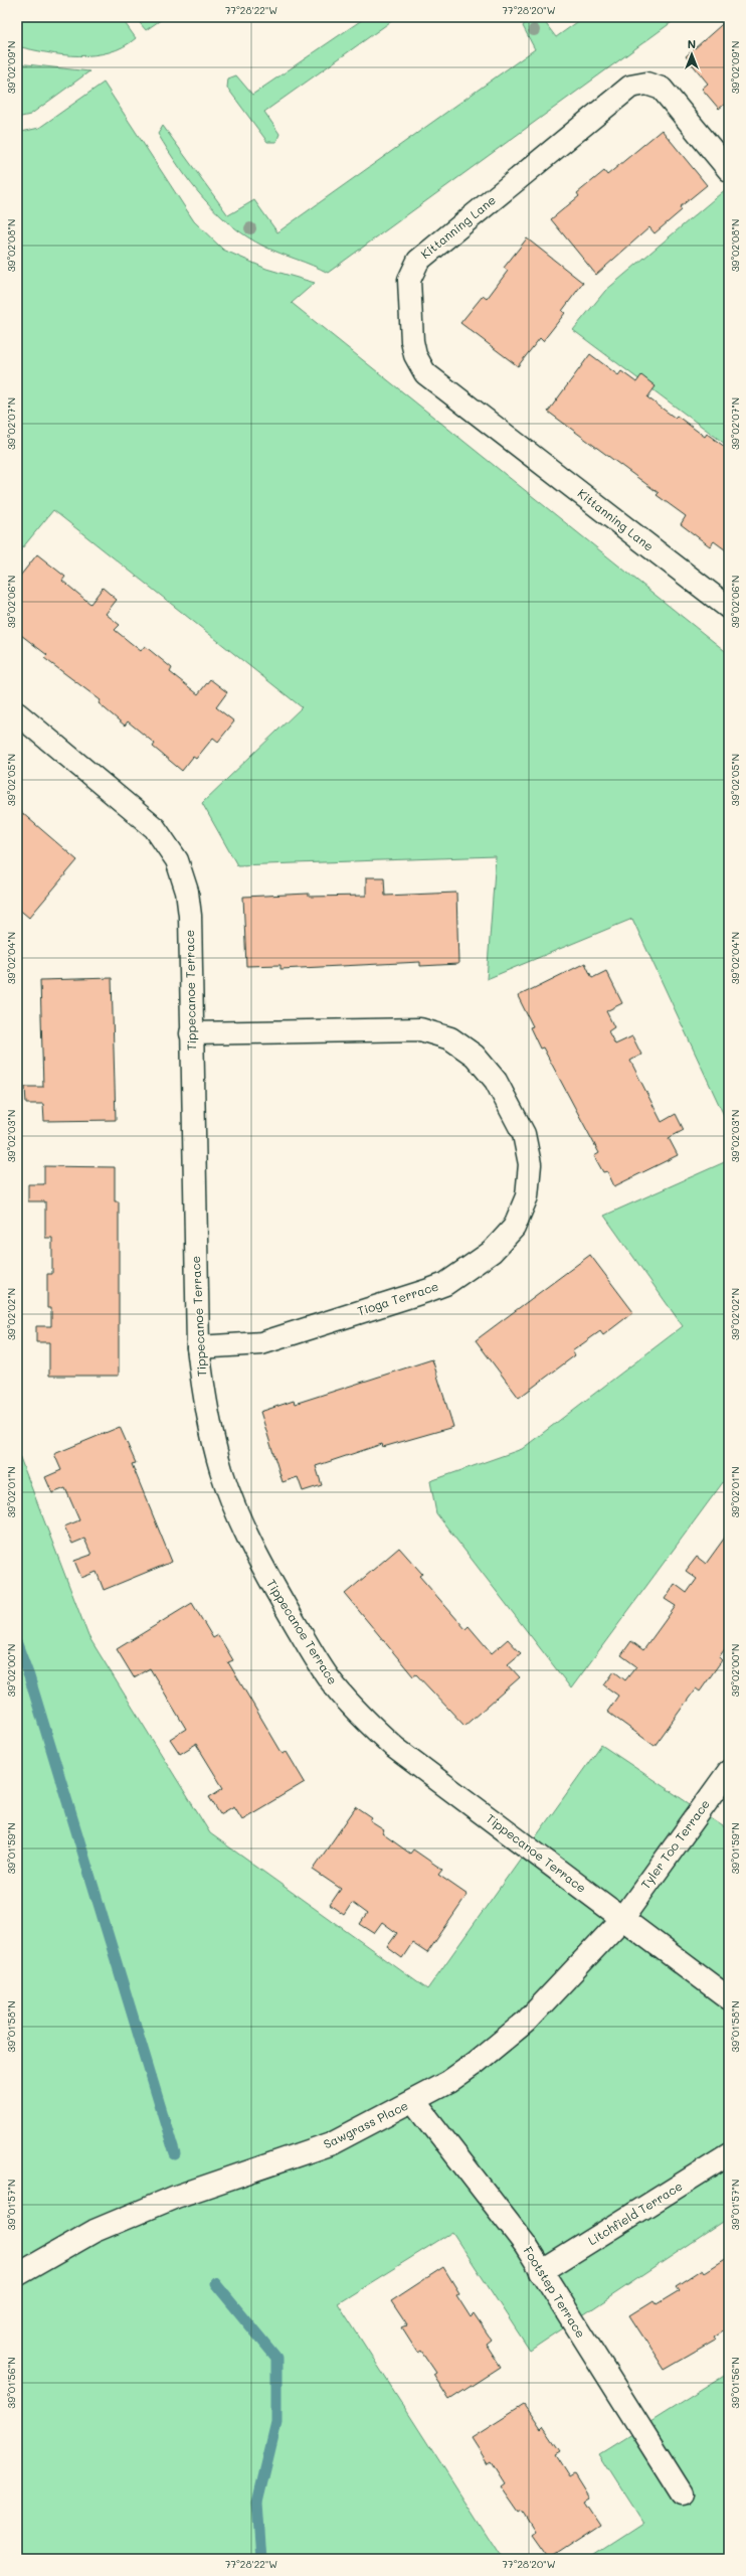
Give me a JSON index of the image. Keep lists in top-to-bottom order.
{
  "streets": {
    "street": [
      "Kittanning Lane",
      "Tippecanoe Terrace",
      "Tioga Terrace",
      "Tyler Too Terrace",
      "Sawgrass Place",
      "Litchfield Terrace",
      "Footstep Terrace"
    ]
  },
  "crossings": [
    ["Tippecanoe Terrace", "Tioga Terrace"],
    ["Tippecanoe Terrace", "Tyler Too Terrace"],
    ["Tippecanoe Terrace", "Sawgrass Place"],
    ["Tyler Too Terrace", "Sawgrass Place"],
    ["Sawgrass Place", "Footstep Terrace"],
    ["Litchfield Terrace", "Footstep Terrace"]
  ],
  "north": "top",
  "coordinates": [
    "77°28'22\"W",
    "77°28'20\"W",
    "39°02'09\"N",
    "39°02'08\"N",
    "39°02'07\"N",
    "39°02'06\"N",
    "39°02'05\"N",
    "39°02'04\"N",
    "39°02'03\"N",
    "39°02'02\"N",
    "39°02'01\"N",
    "39°02'00\"N",
    "39°01'59\"N",
    "39°01'58\"N",
    "39°01'57\"N",
    "39°01'56\"N"
  ]
}
